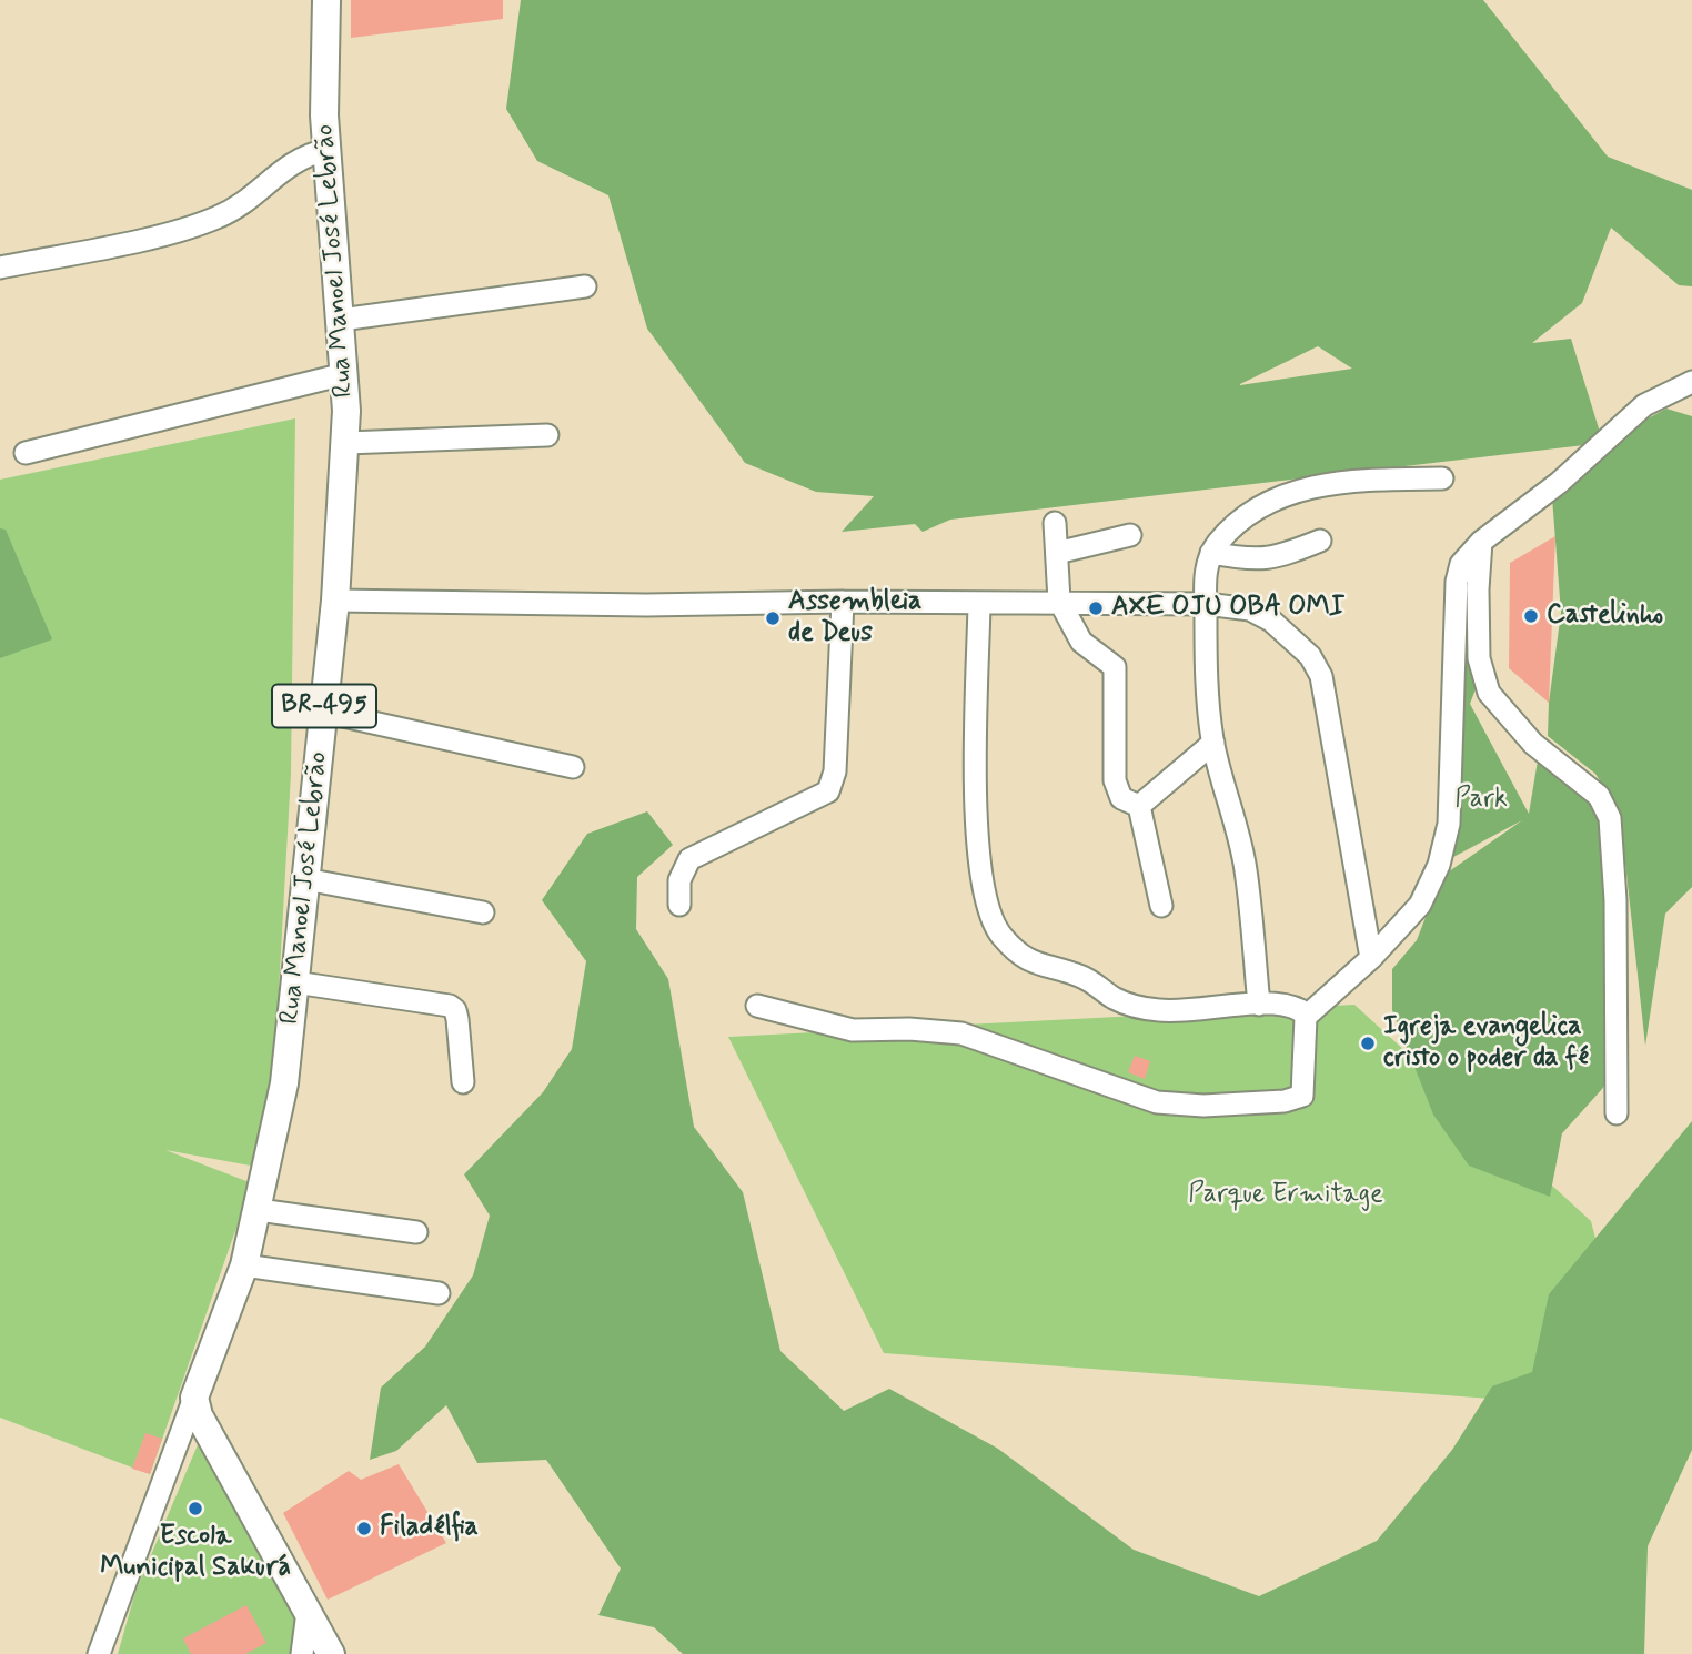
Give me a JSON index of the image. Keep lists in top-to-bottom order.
{
  "streets": {
    "main road": ["Rua Manoel José Lebrão", "BR-495"]
  },
  "parks": ["Park", "Parque Ermitage"],
  "places": [
    "AXE OJU OBA OMI",
    "Castelinho",
    "Assembleia de Deus",
    "Igreja evangelica cristo o poder da fé",
    "Escola Municipal Sakurá",
    "Filadélfia"
  ]
}
